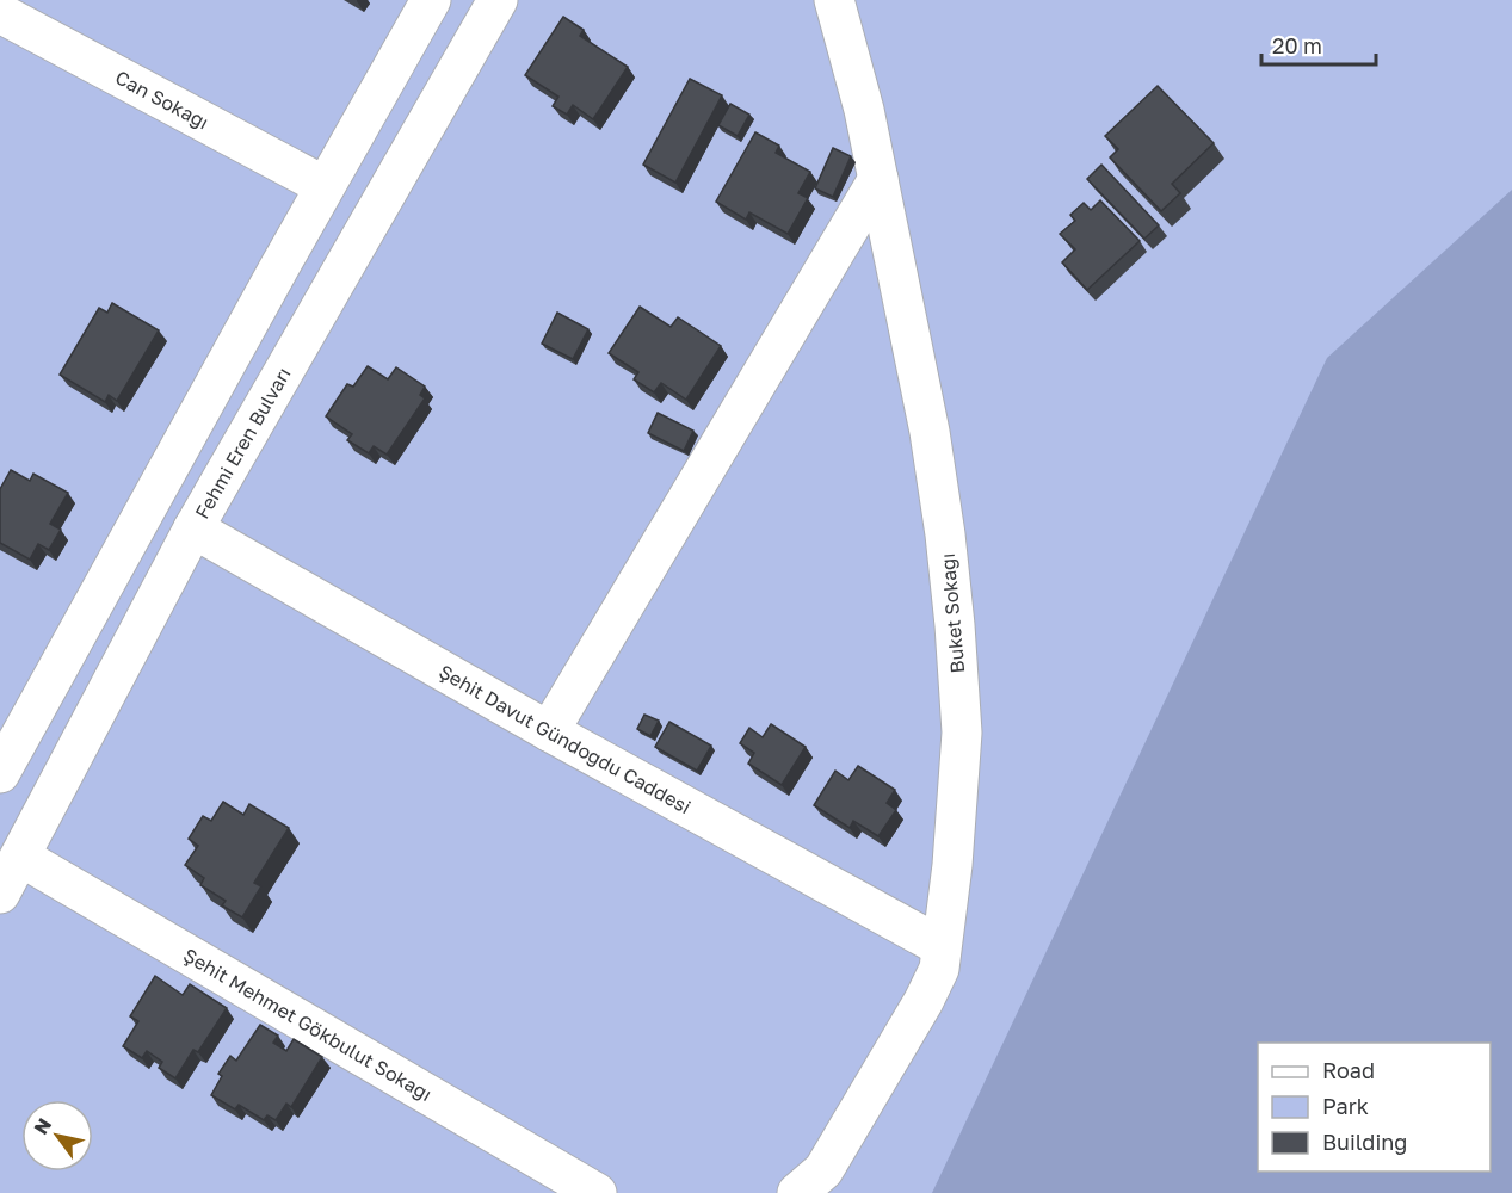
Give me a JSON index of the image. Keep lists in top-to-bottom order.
{
  "streets": {
    "street": [
      "Can Sokağı",
      "Fehmi Eren Bulvarı",
      "Buket Sokağı",
      "Şehit Davut Gündoğdu Caddesi",
      "Şehit Mehmet Gökbulut Sokağı"
    ]
  },
  "crossings": [
    ["Fehmi Eren Bulvarı", "Şehit Davut Gündoğdu Caddesi"],
    ["Fehmi Eren Bulvarı", "Şehit Mehmet Gökbulut Sokağı"],
    ["Buket Sokağı", "Şehit Davut Gündoğdu Caddesi"]
  ],
  "legend": ["Road", "Park", "Building"],
  "scale_bar": "20 m",
  "north": "top left"
}
